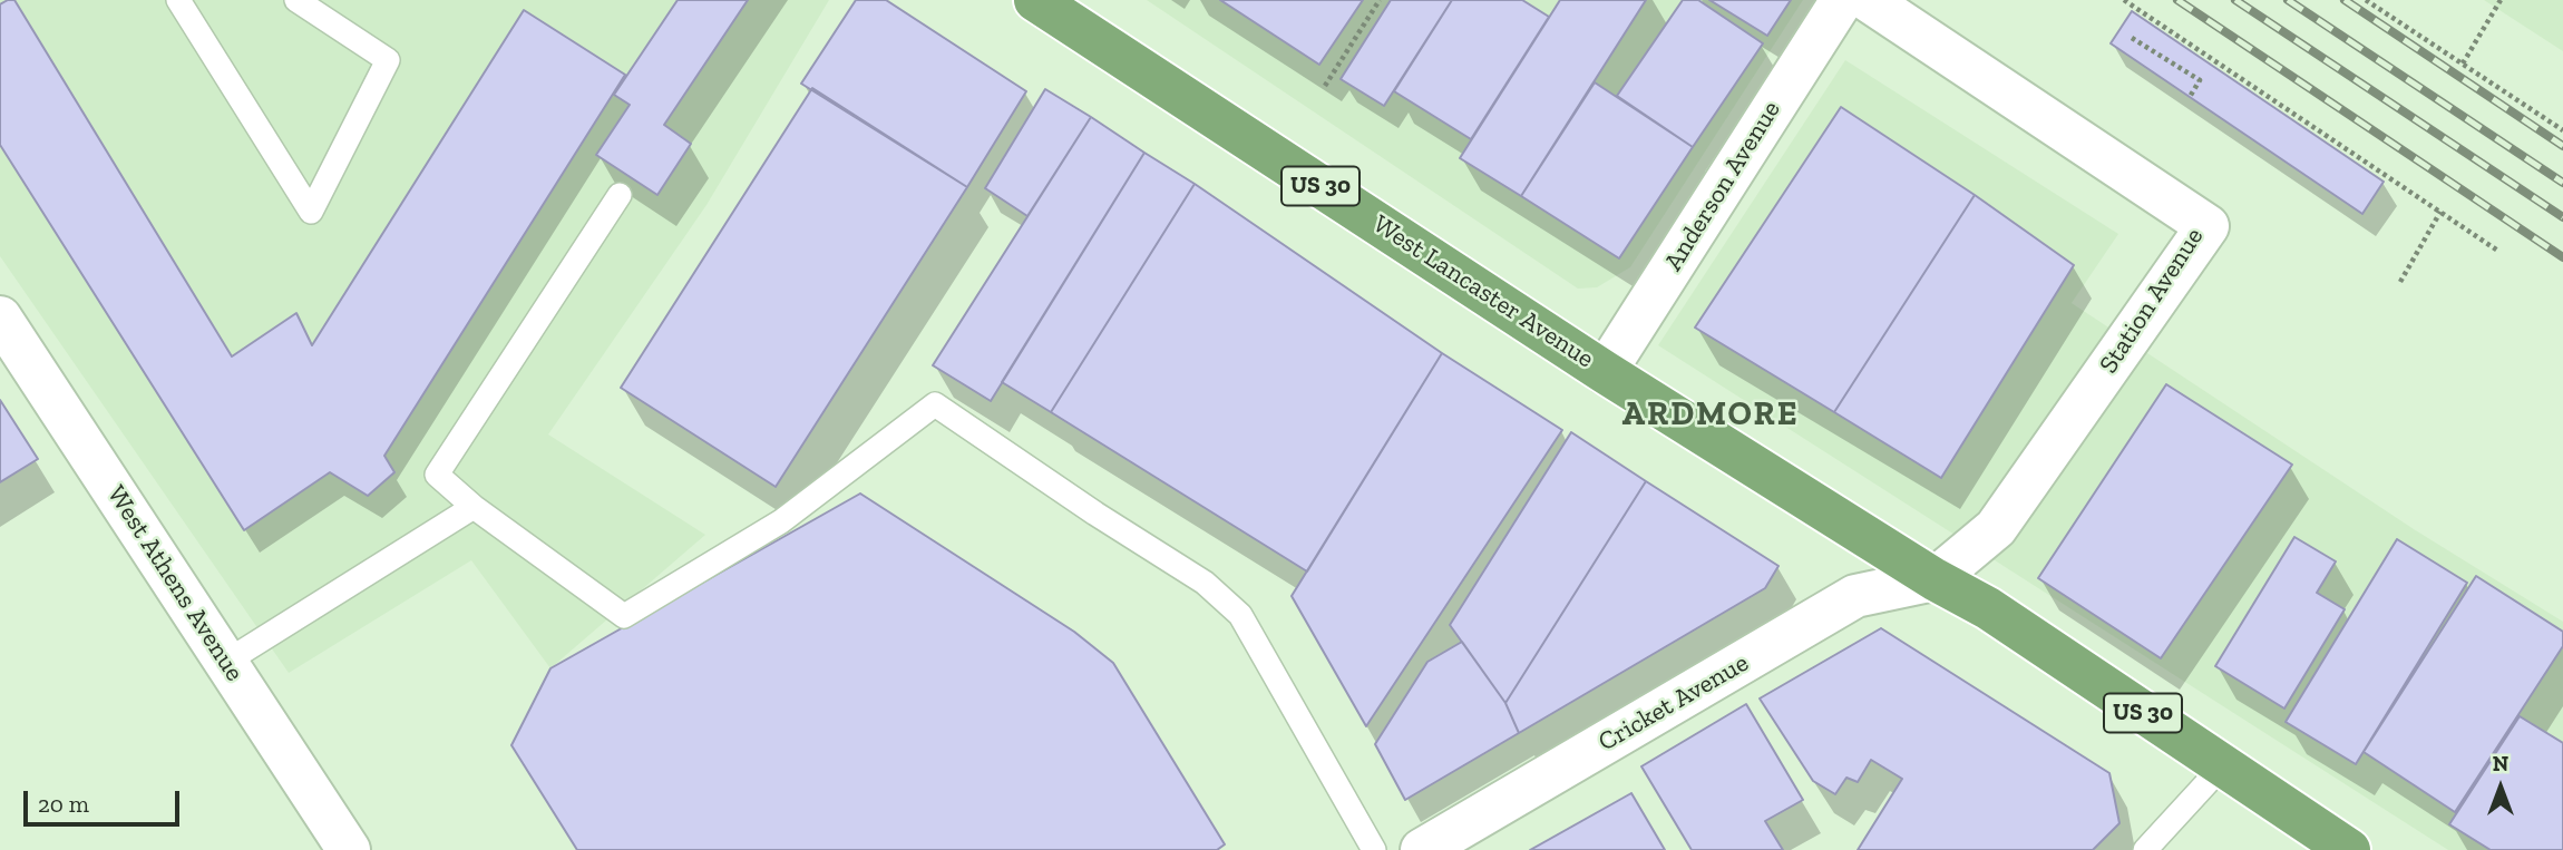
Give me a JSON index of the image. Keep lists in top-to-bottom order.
{
  "streets": {
    "highway": ["US 30", "West Lancaster Avenue"],
    "street": [
      "Anderson Avenue",
      "Station Avenue",
      "West Athens Avenue",
      "Cricket Avenue"
    ]
  },
  "crossings": [
    ["US 30", "West Lancaster Avenue"],
    ["US 30", "Station Avenue"],
    ["US 30", "Cricket Avenue"],
    ["Anderson Avenue", "West Lancaster Avenue"],
    ["West Lancaster Avenue", "Station Avenue"],
    ["West Lancaster Avenue", "Cricket Avenue"],
    ["Station Avenue", "Cricket Avenue"]
  ],
  "districts": ["ARDMORE"],
  "scale_bar": "20 m",
  "north": "top"
}
